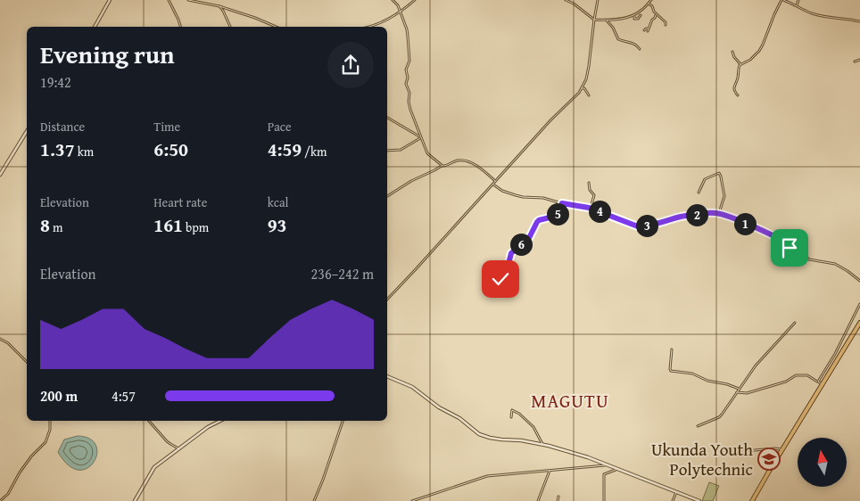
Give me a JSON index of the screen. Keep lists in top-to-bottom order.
{
  "districts": ["MAGUTU"],
  "places": {
    "school or university": ["Ukunda Youth Polytechnic"]
  },
  "north": "top",
  "page": {
    "heading": ["Evening run", "19:42"],
    "stats": [
      ["Distance", "1.37 km"],
      ["Time", "6:50"],
      ["Pace", "4:59 /km"],
      ["Elevation", "8 m"],
      ["Heart rate", "161 bpm"],
      ["kcal", "93"]
    ],
    "pins": [
      "4",
      "5",
      "2",
      "1",
      "3",
      "6"
    ],
    "chart": ["Elevation", "236–242 m"],
    "list": [
      {
        "name": "200 m",
        "note": "4:57"
      }
    ]
  }
}
